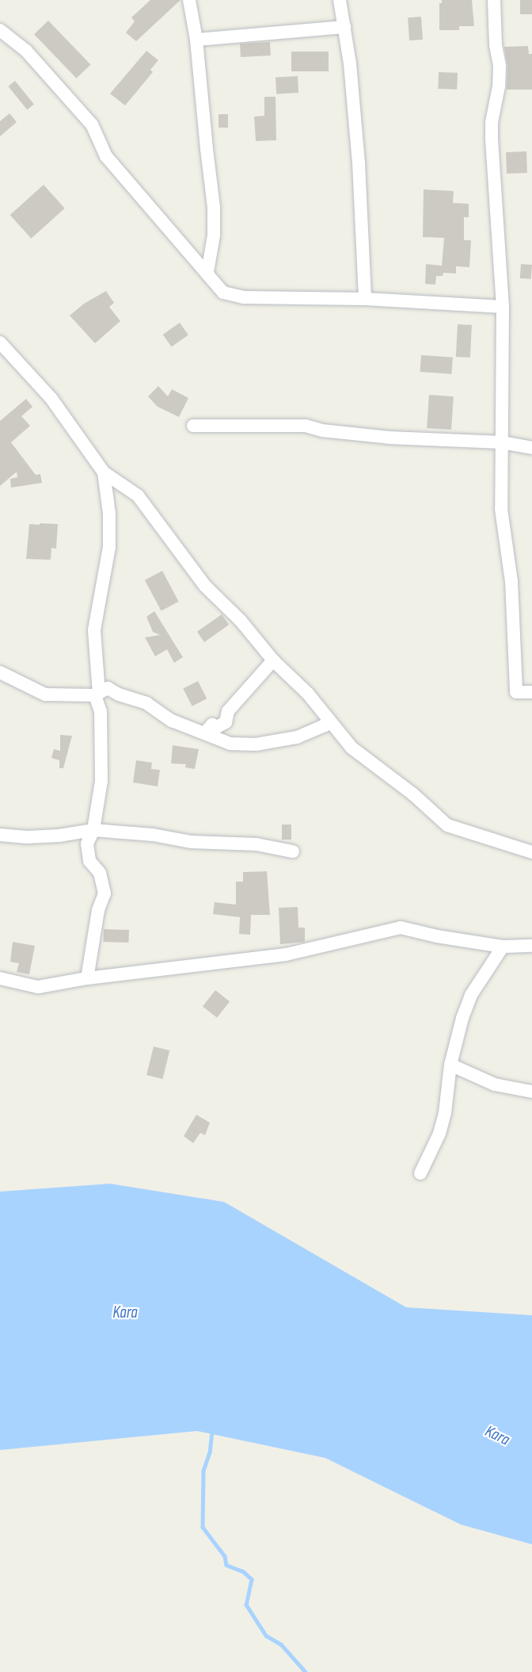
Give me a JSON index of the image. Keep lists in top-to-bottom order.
{
  "water": ["Kara"]
}
